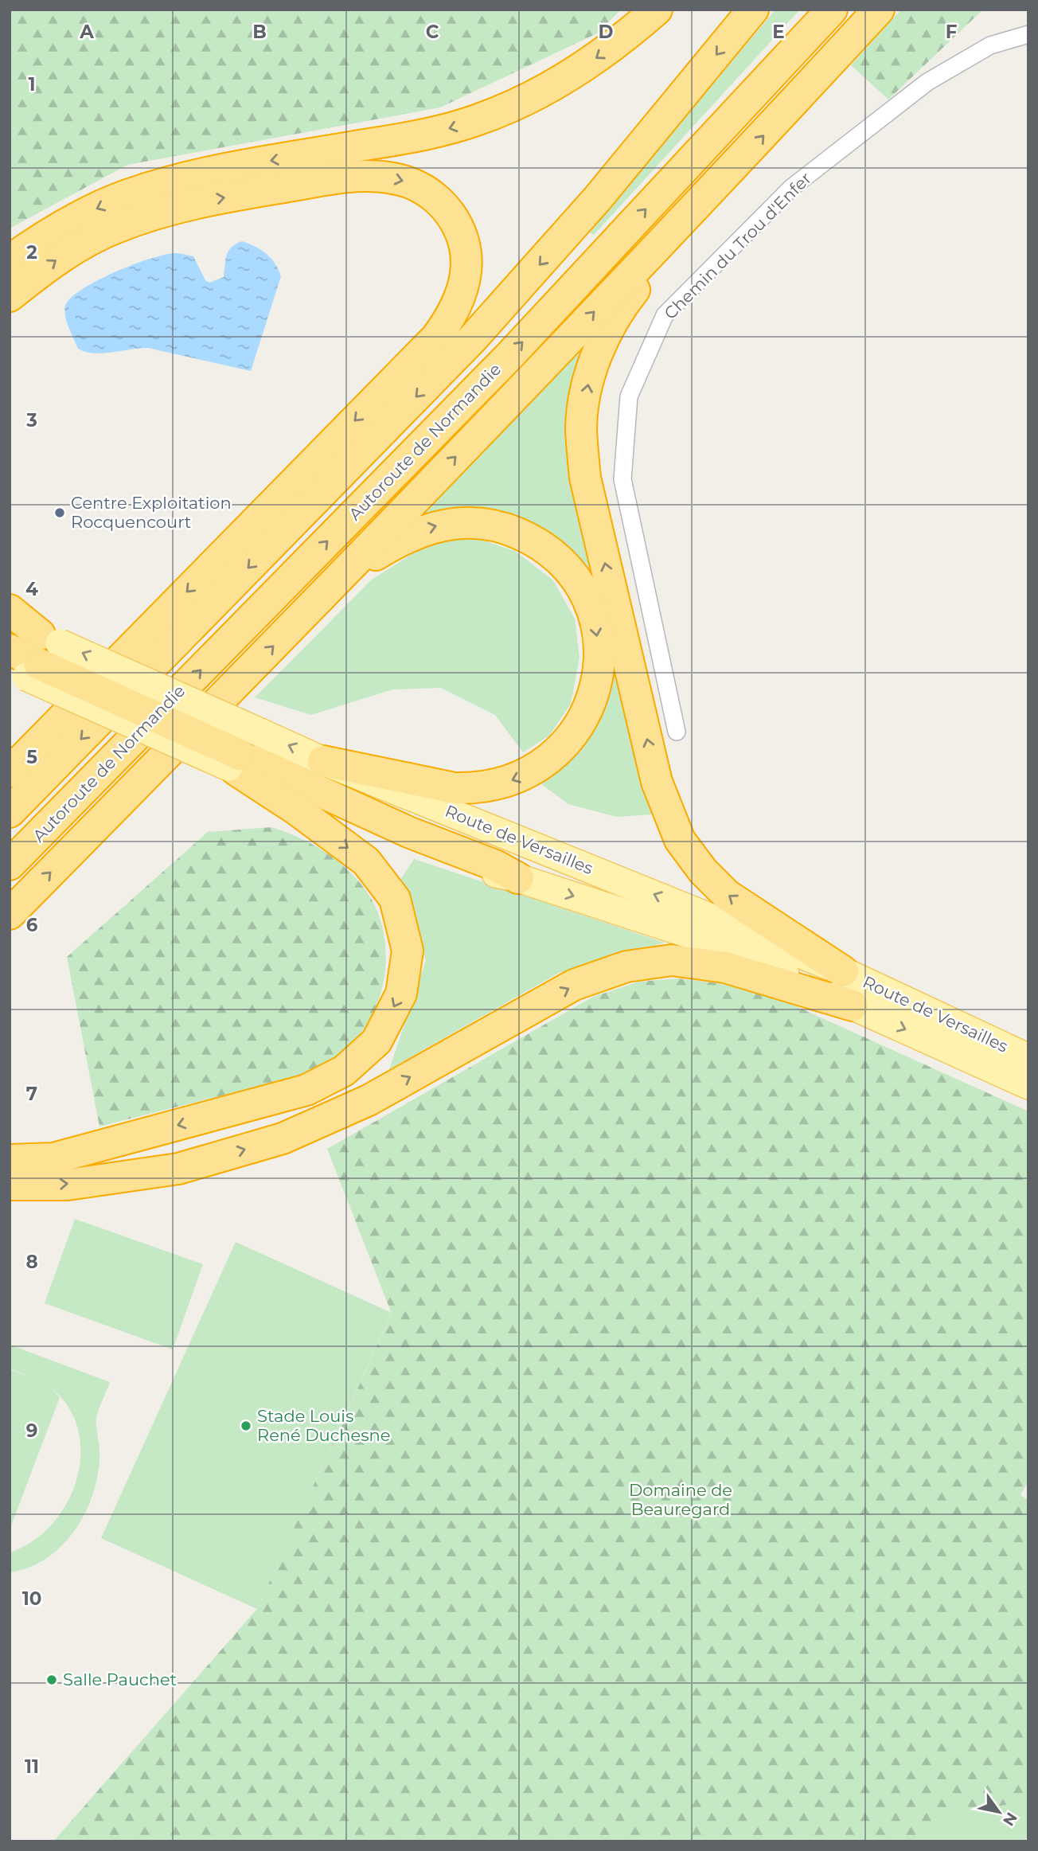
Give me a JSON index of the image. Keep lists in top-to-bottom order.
{
  "streets": {
    "highway": ["Autoroute de Normandie"],
    "main road": ["Route de Versailles"],
    "street": ["Chemin du Trou d'Enfer"]
  },
  "parks": ["Domaine de Beauregard"],
  "places": ["Centre Exploitation Rocquencourt", "Stade Louis René Duchesne", "Salle Pauchet"],
  "north": "bottom right",
  "grid": {
    "columns": [
      "A",
      "B",
      "C",
      "D",
      "E",
      "F"
    ],
    "rows": [
      "1",
      "2",
      "3",
      "4",
      "5",
      "6",
      "7",
      "8",
      "9",
      "10",
      "11"
    ]
  }
}
